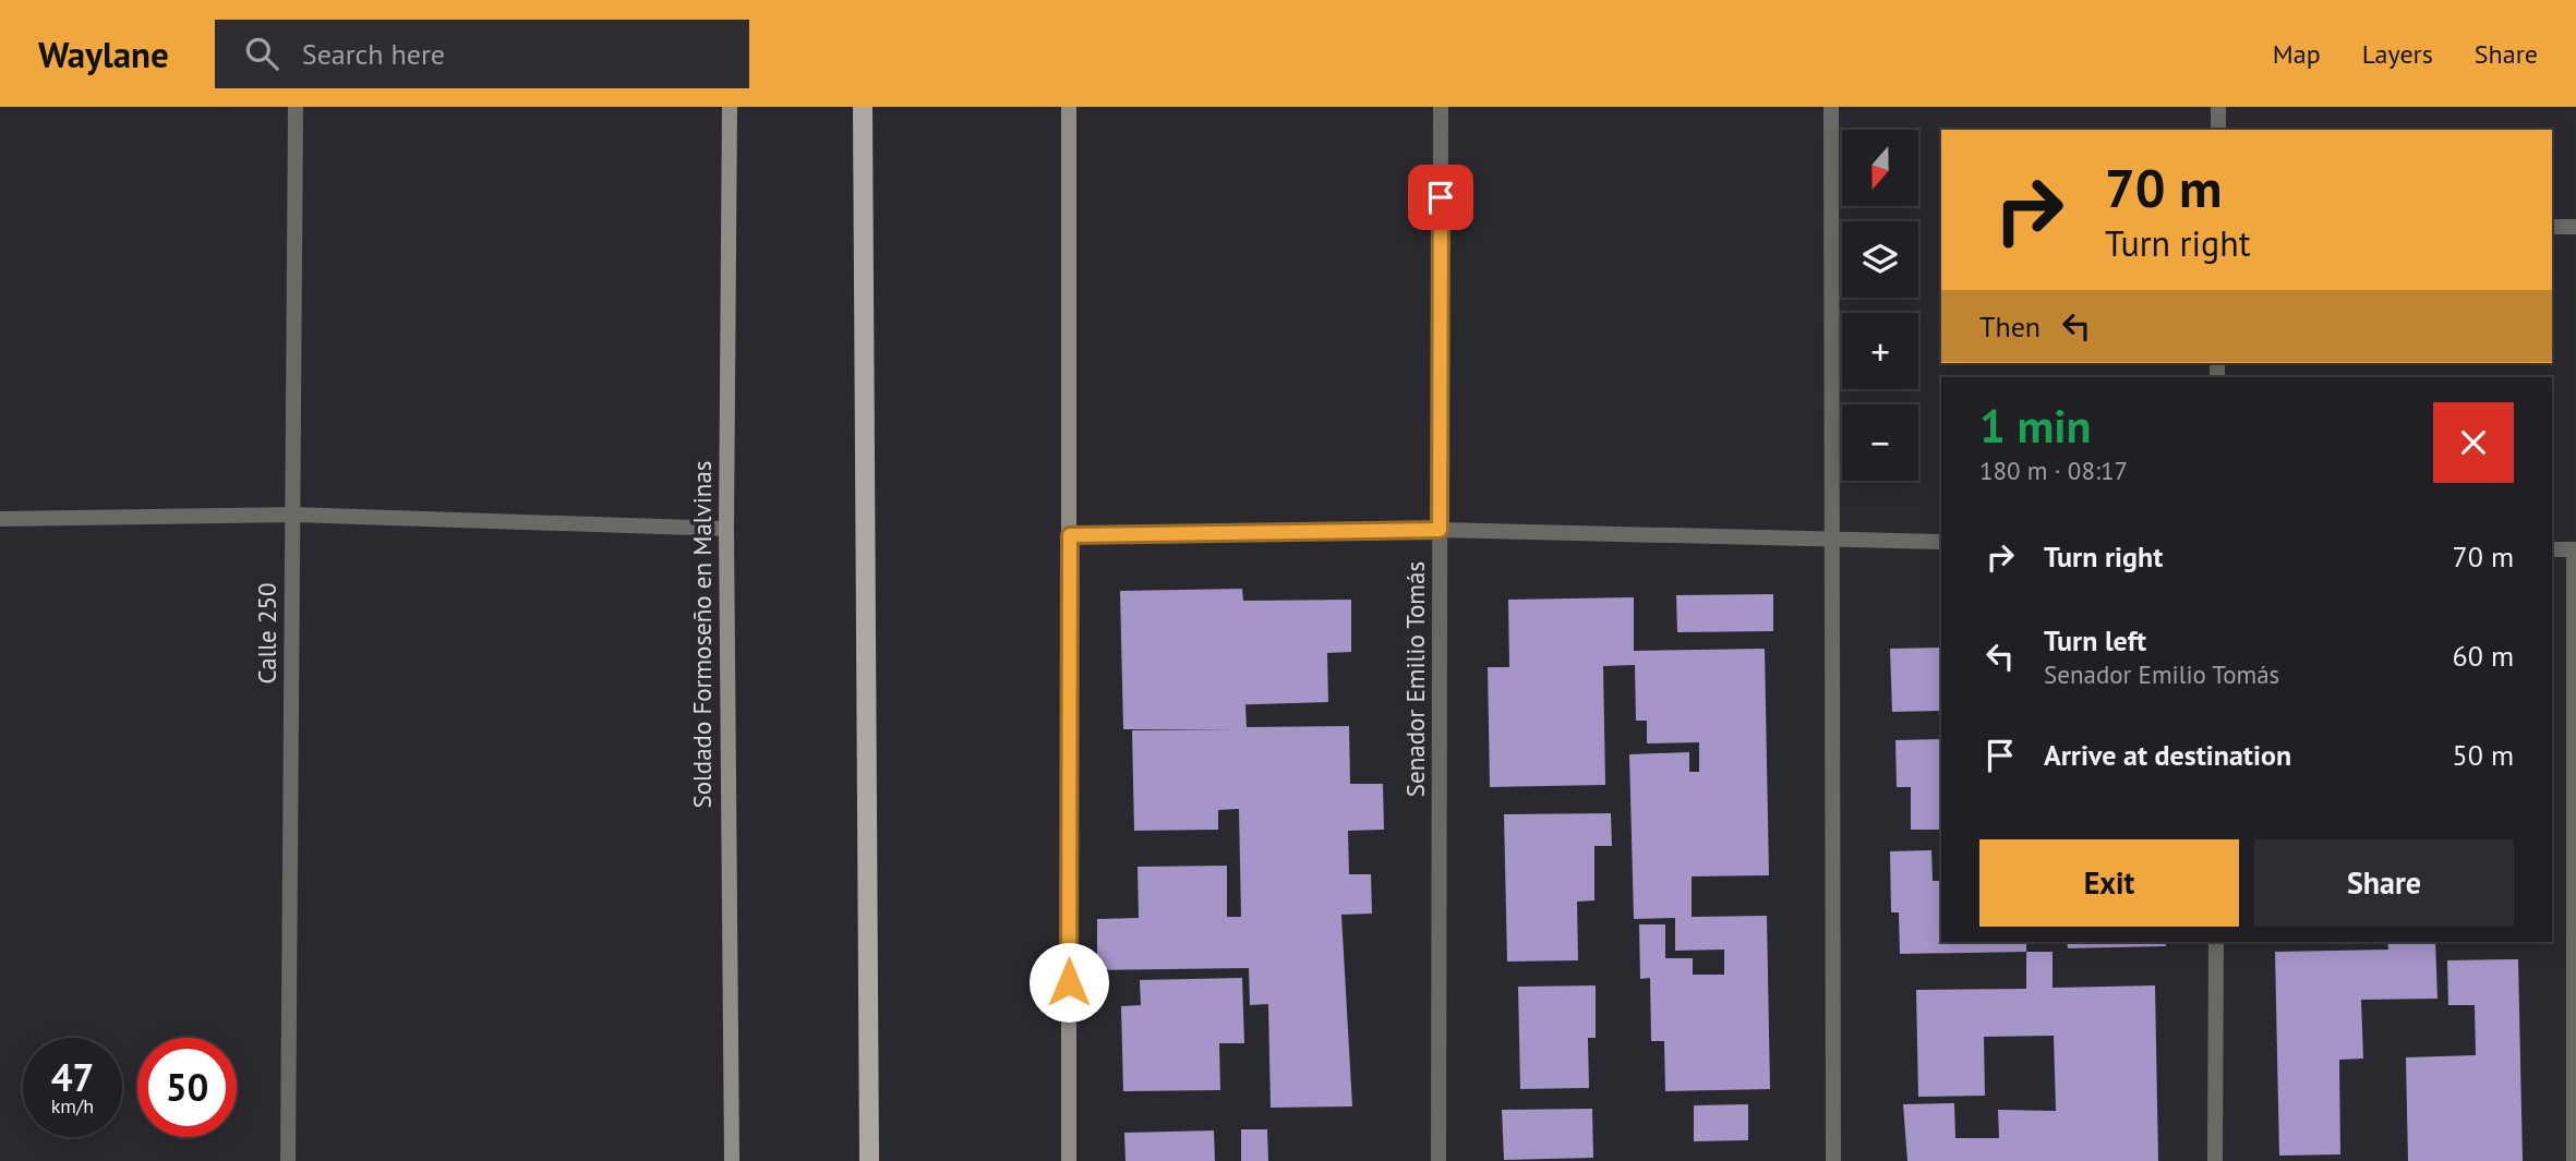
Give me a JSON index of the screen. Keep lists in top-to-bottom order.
{
  "streets": {
    "main road": ["Soldado Formoseño en Malvinas"],
    "street": ["Calle 250", "Senador Emilio Tomás"]
  },
  "north": "bottom",
  "page": {
    "header": "Waylane",
    "search": "Search here",
    "nav": ["Map", "Layers", "Share"],
    "map_buttons": ["+", "−"],
    "turn": ["70 m", "Turn right"],
    "then": "Then",
    "heading": ["1 min", "180 m · 08:17"],
    "list": [
      {
        "name": "Turn right",
        "value": "70 m"
      },
      {
        "name": "Turn left",
        "note": "Senador Emilio Tomás",
        "value": "60 m"
      },
      {
        "name": "Arrive at destination",
        "value": "50 m"
      }
    ],
    "buttons": ["Exit", "Share"],
    "speed": "47 km/h",
    "limit": "50"
  }
}
